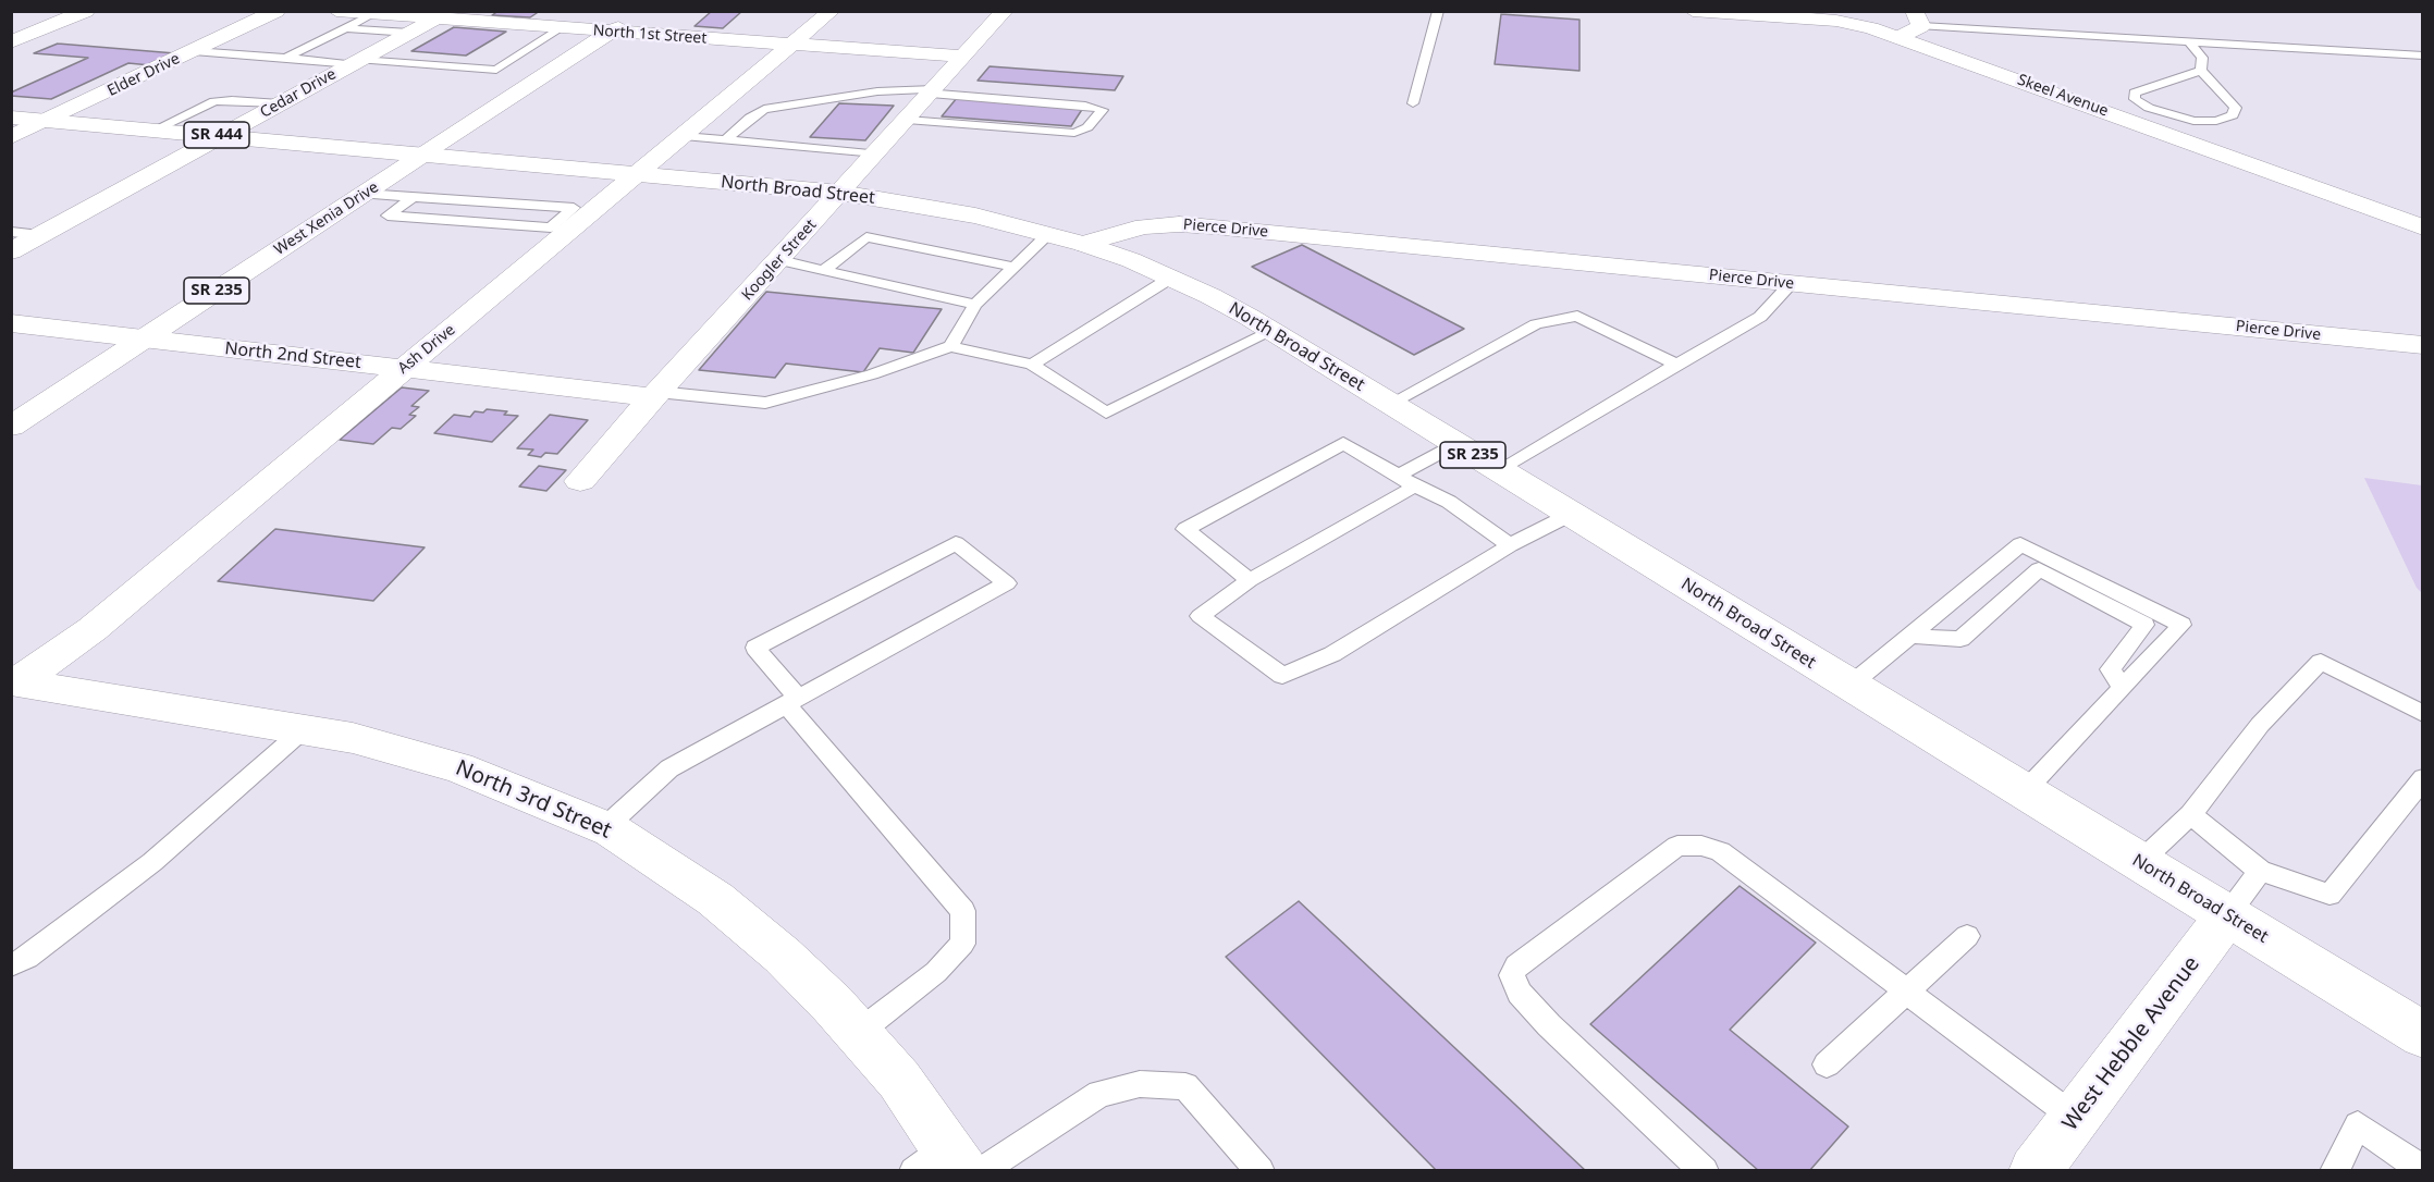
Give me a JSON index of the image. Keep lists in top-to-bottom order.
{
  "streets": {
    "street": [
      "North 1st Street",
      "Elder Drive",
      "Cedar Drive",
      "Skeel Avenue",
      "SR 444",
      "North Broad Street",
      "West Xenia Drive",
      "Pierce Drive",
      "Koogler Street",
      "SR 235",
      "Ash Drive",
      "North 2nd Street",
      "North 3rd Street",
      "West Hebble Avenue"
    ]
  },
  "crossings": [
    ["North 1st Street", "Cedar Drive"],
    ["North 1st Street", "West Xenia Drive"],
    ["North 1st Street", "Koogler Street"],
    ["North 1st Street", "Ash Drive"],
    ["Elder Drive", "North Broad Street"],
    ["Cedar Drive", "North Broad Street"],
    ["North Broad Street", "West Xenia Drive"],
    ["North Broad Street", "Pierce Drive"],
    ["North Broad Street", "Koogler Street"],
    ["North Broad Street", "Ash Drive"],
    ["North Broad Street", "West Hebble Avenue"],
    ["West Xenia Drive", "North 2nd Street"],
    ["Koogler Street", "North 2nd Street"],
    ["Ash Drive", "North 2nd Street"],
    ["Ash Drive", "North 3rd Street"]
  ]
}
